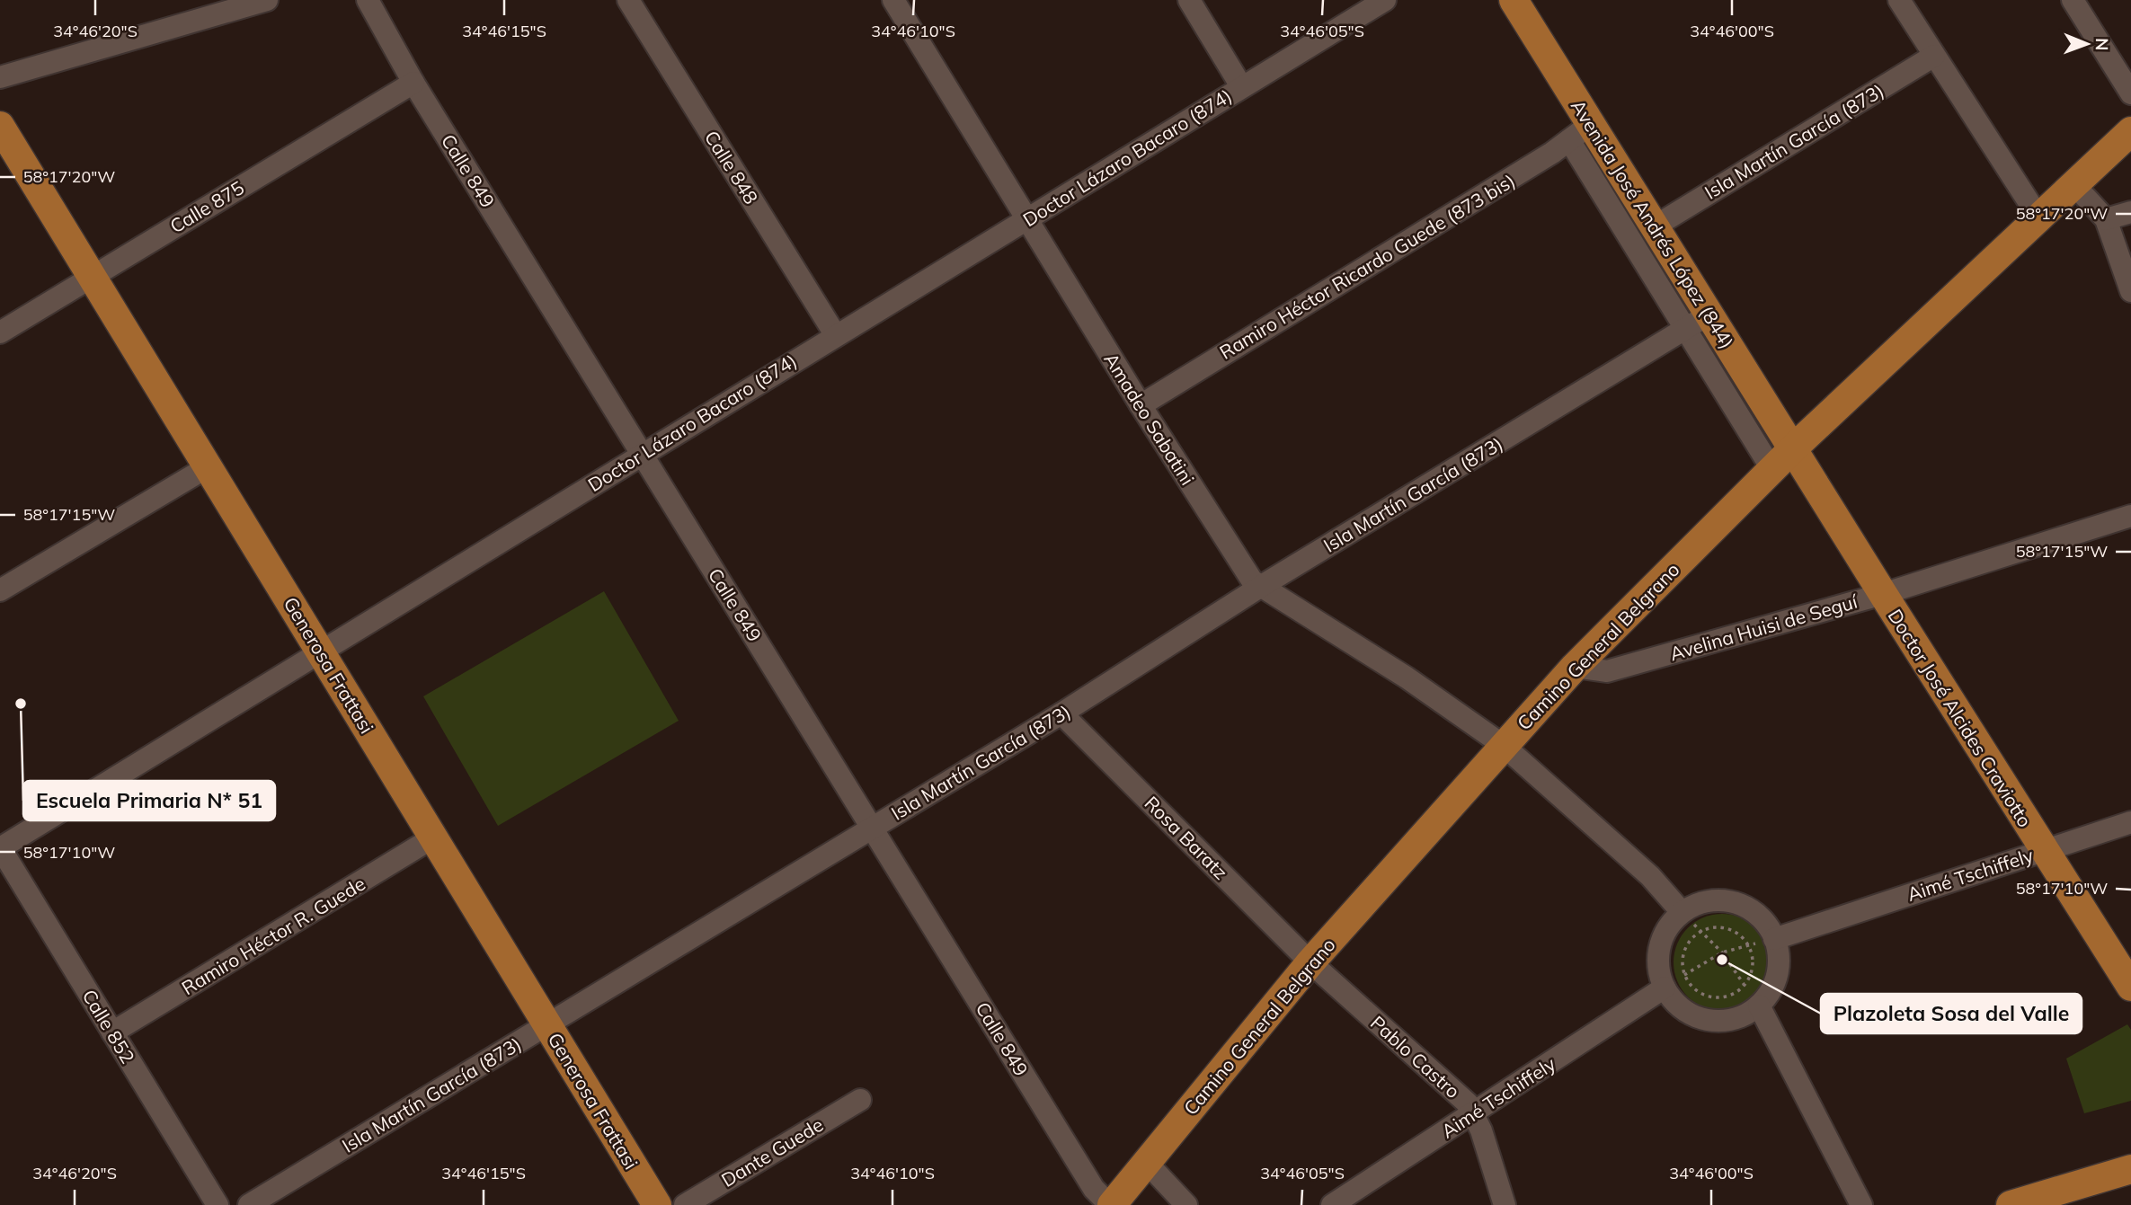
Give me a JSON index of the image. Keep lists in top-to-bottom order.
{
  "streets": {
    "main road": [
      "Avenida José Andrés López (844)",
      "Camino General Belgrano",
      "Generosa Frattasi",
      "Doctor José Alcides Craviotto"
    ],
    "street": [
      "Isla Martín García (873)",
      "Doctor Lázaro Bacaro (874)",
      "Calle 848",
      "Calle 849",
      "Calle 875",
      "Ramiro Héctor Ricardo Guede (873 bis)",
      "Amadeo Sabatini",
      "Avelina Huisi de Seguí",
      "Rosa Baratz",
      "Aimé Tschiffely",
      "Ramiro Héctor R. Guede",
      "Calle 852",
      "Pablo Castro",
      "Dante Guede"
    ]
  },
  "crossings": [
    ["Isla Martín García (873)", "Calle 849"],
    ["Isla Martín García (873)", "Avenida José Andrés López (844)"],
    ["Isla Martín García (873)", "Amadeo Sabatini"],
    ["Isla Martín García (873)", "Generosa Frattasi"],
    ["Isla Martín García (873)", "Rosa Baratz"],
    ["Doctor Lázaro Bacaro (874)", "Calle 848"],
    ["Doctor Lázaro Bacaro (874)", "Calle 849"],
    ["Doctor Lázaro Bacaro (874)", "Amadeo Sabatini"],
    ["Doctor Lázaro Bacaro (874)", "Generosa Frattasi"],
    ["Doctor Lázaro Bacaro (874)", "Calle 852"],
    ["Calle 849", "Calle 875"],
    ["Calle 849", "Camino General Belgrano"],
    ["Calle 875", "Generosa Frattasi"],
    ["Avenida José Andrés López (844)", "Ramiro Héctor Ricardo Guede (873 bis)"],
    ["Avenida José Andrés López (844)", "Camino General Belgrano"],
    ["Avenida José Andrés López (844)", "Doctor José Alcides Craviotto"],
    ["Ramiro Héctor Ricardo Guede (873 bis)", "Amadeo Sabatini"],
    ["Amadeo Sabatini", "Camino General Belgrano"],
    ["Avelina Huisi de Seguí", "Camino General Belgrano"],
    ["Avelina Huisi de Seguí", "Doctor José Alcides Craviotto"],
    ["Camino General Belgrano", "Doctor José Alcides Craviotto"],
    ["Camino General Belgrano", "Rosa Baratz"],
    ["Camino General Belgrano", "Pablo Castro"],
    ["Generosa Frattasi", "Ramiro Héctor R. Guede"],
    ["Doctor José Alcides Craviotto", "Aimé Tschiffely"],
    ["Rosa Baratz", "Pablo Castro"],
    ["Aimé Tschiffely", "Pablo Castro"],
    ["Ramiro Héctor R. Guede", "Calle 852"]
  ],
  "places": ["Escuela Primaria N* 51", "Plazoleta Sosa del Valle"],
  "north": "right",
  "coordinates": [
    "34°46'20\"S",
    "34°46'15\"S",
    "34°46'10\"S",
    "34°46'05\"S",
    "34°46'00\"S",
    "58°17'20\"W",
    "58°17'15\"W",
    "58°17'10\"W"
  ]
}
